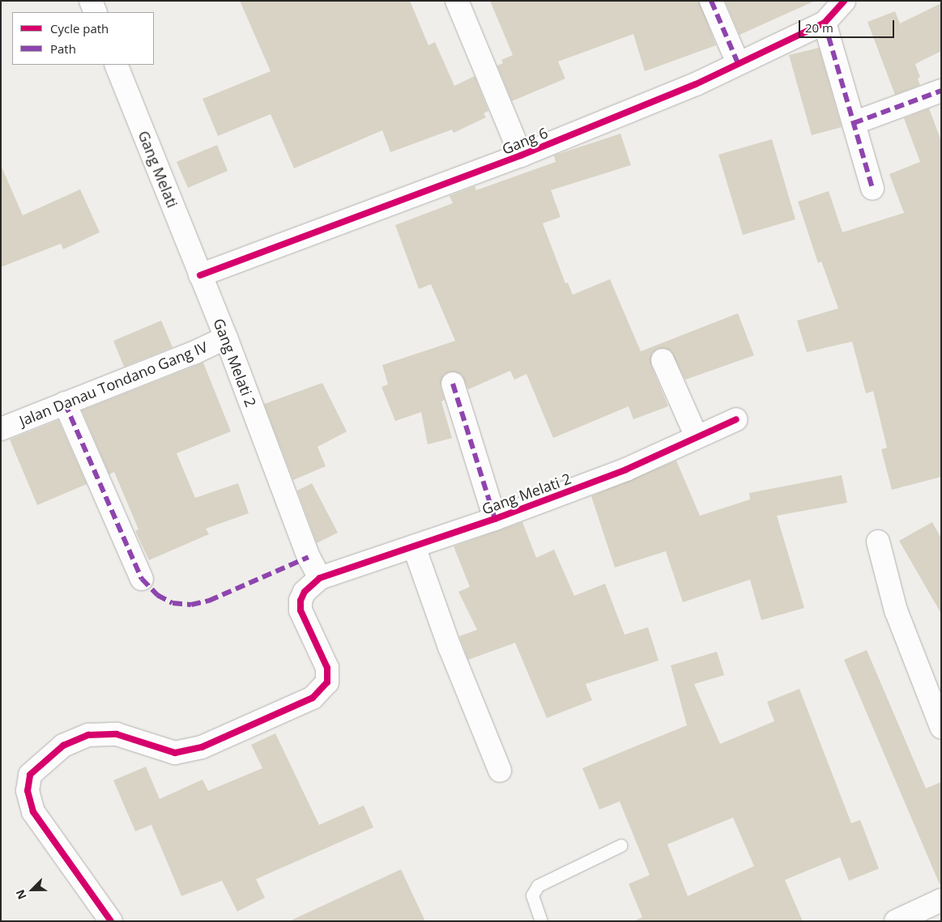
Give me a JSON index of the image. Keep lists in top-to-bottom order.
{
  "streets": {
    "street": [
      "Gang 6",
      "Gang Melati",
      "Gang Melati 2",
      "Jalan Danau Tondano Gang IV"
    ]
  },
  "crossings": [
    ["Gang 6", "Gang Melati"],
    ["Gang 6", "Gang Melati 2"],
    ["Gang Melati", "Gang Melati 2"],
    ["Gang Melati 2", "Jalan Danau Tondano Gang IV"]
  ],
  "legend": ["Cycle path", "Path"],
  "scale_bar": "20 m",
  "north": "bottom left"
}
